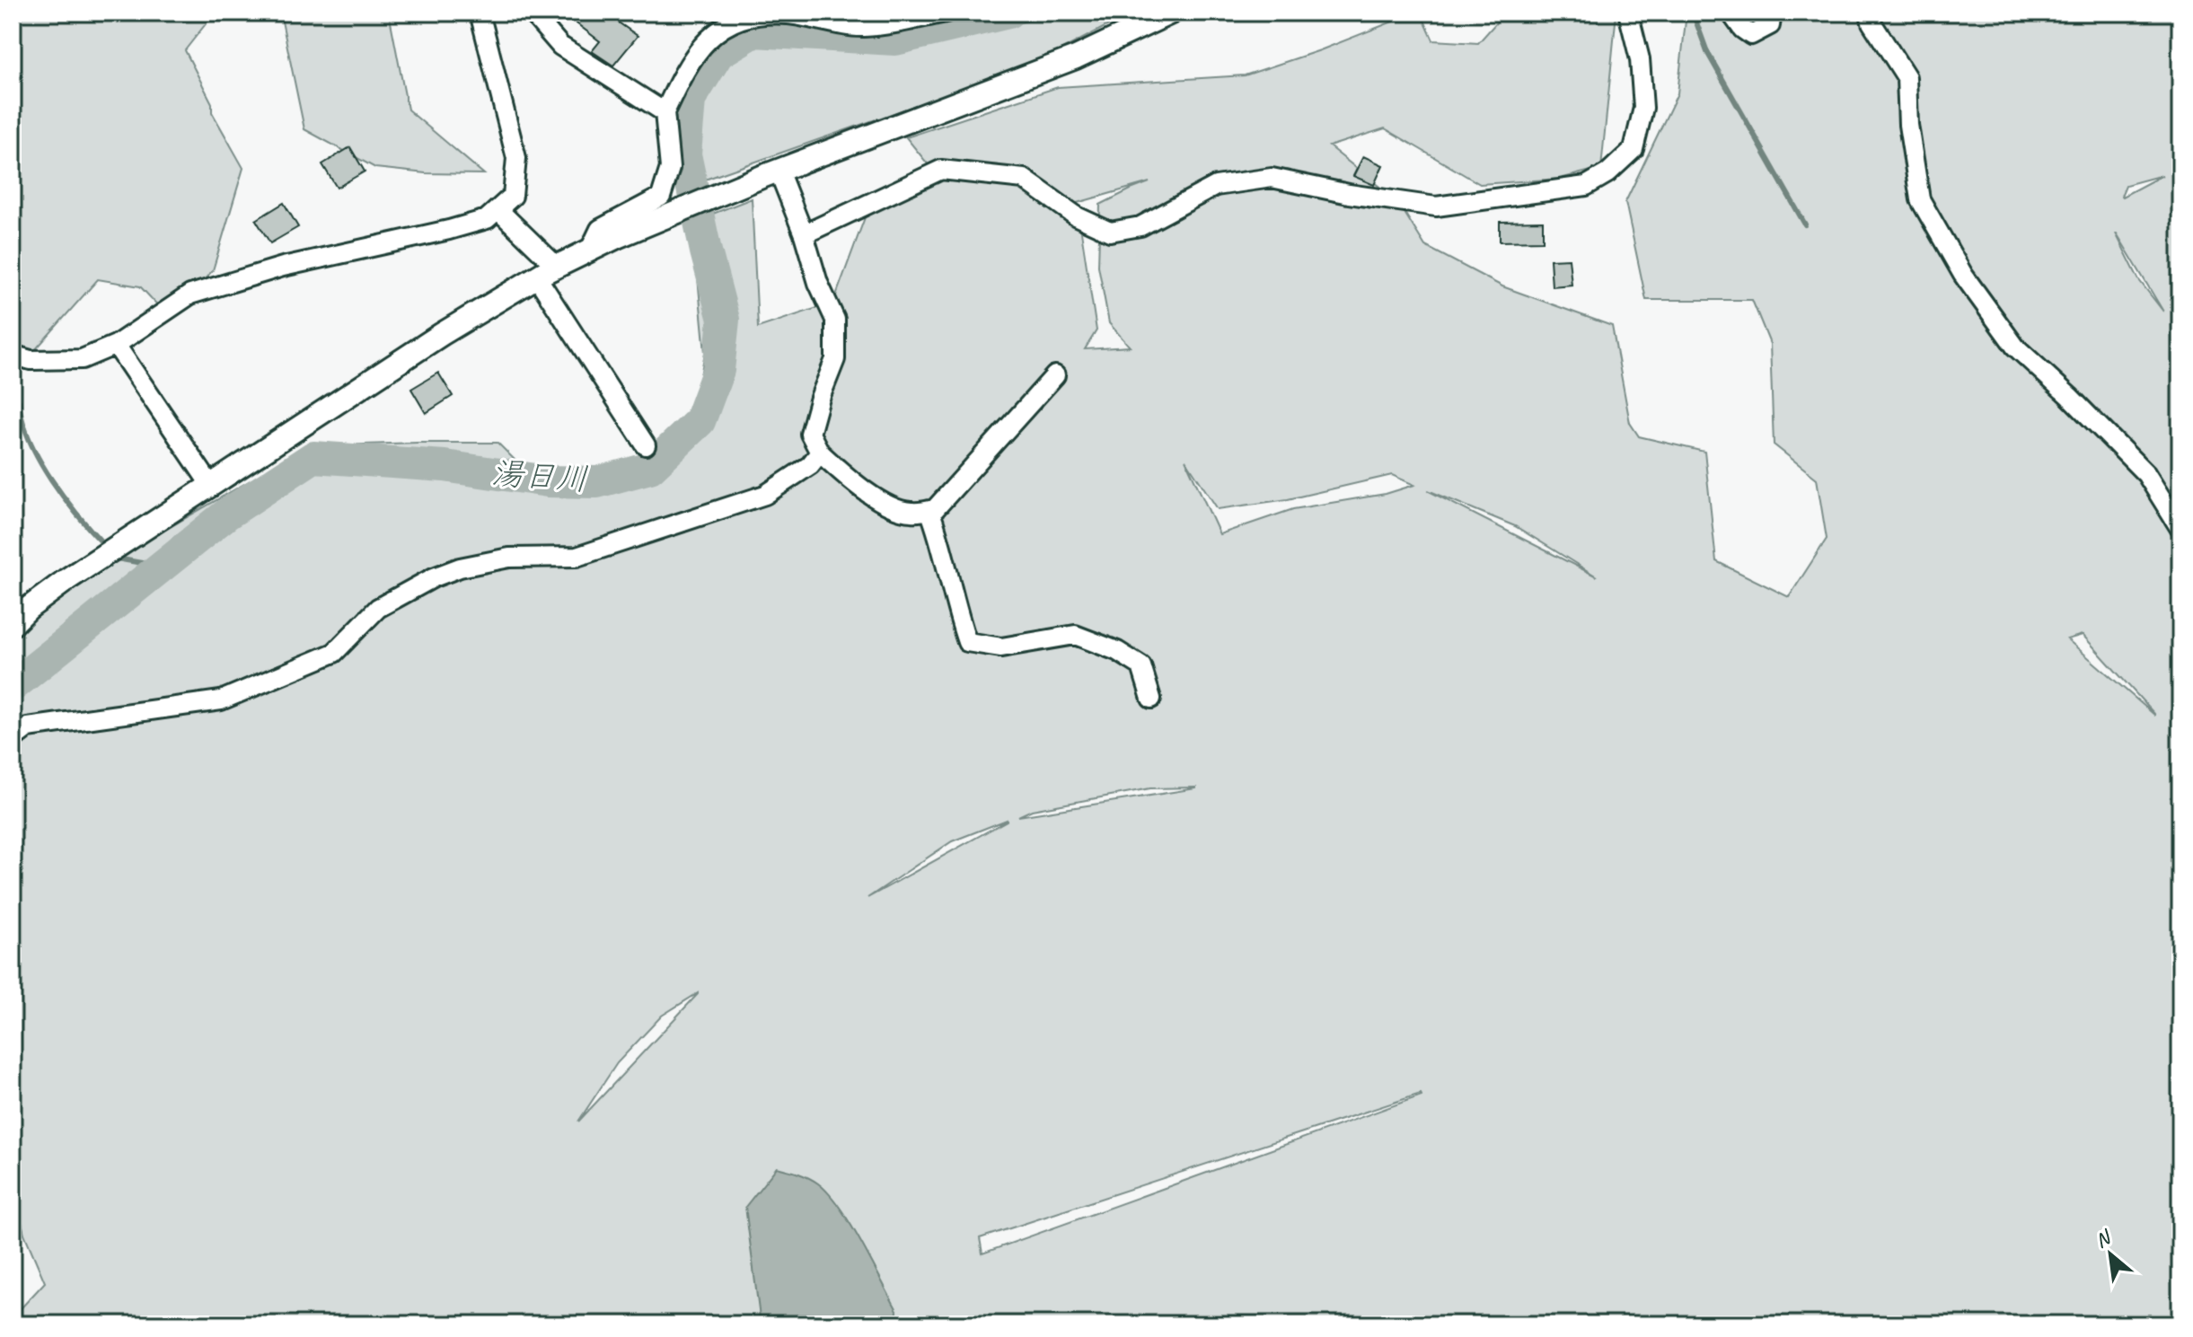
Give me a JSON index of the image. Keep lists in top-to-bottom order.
{
  "water": ["湯日川"],
  "north": "top left"
}
